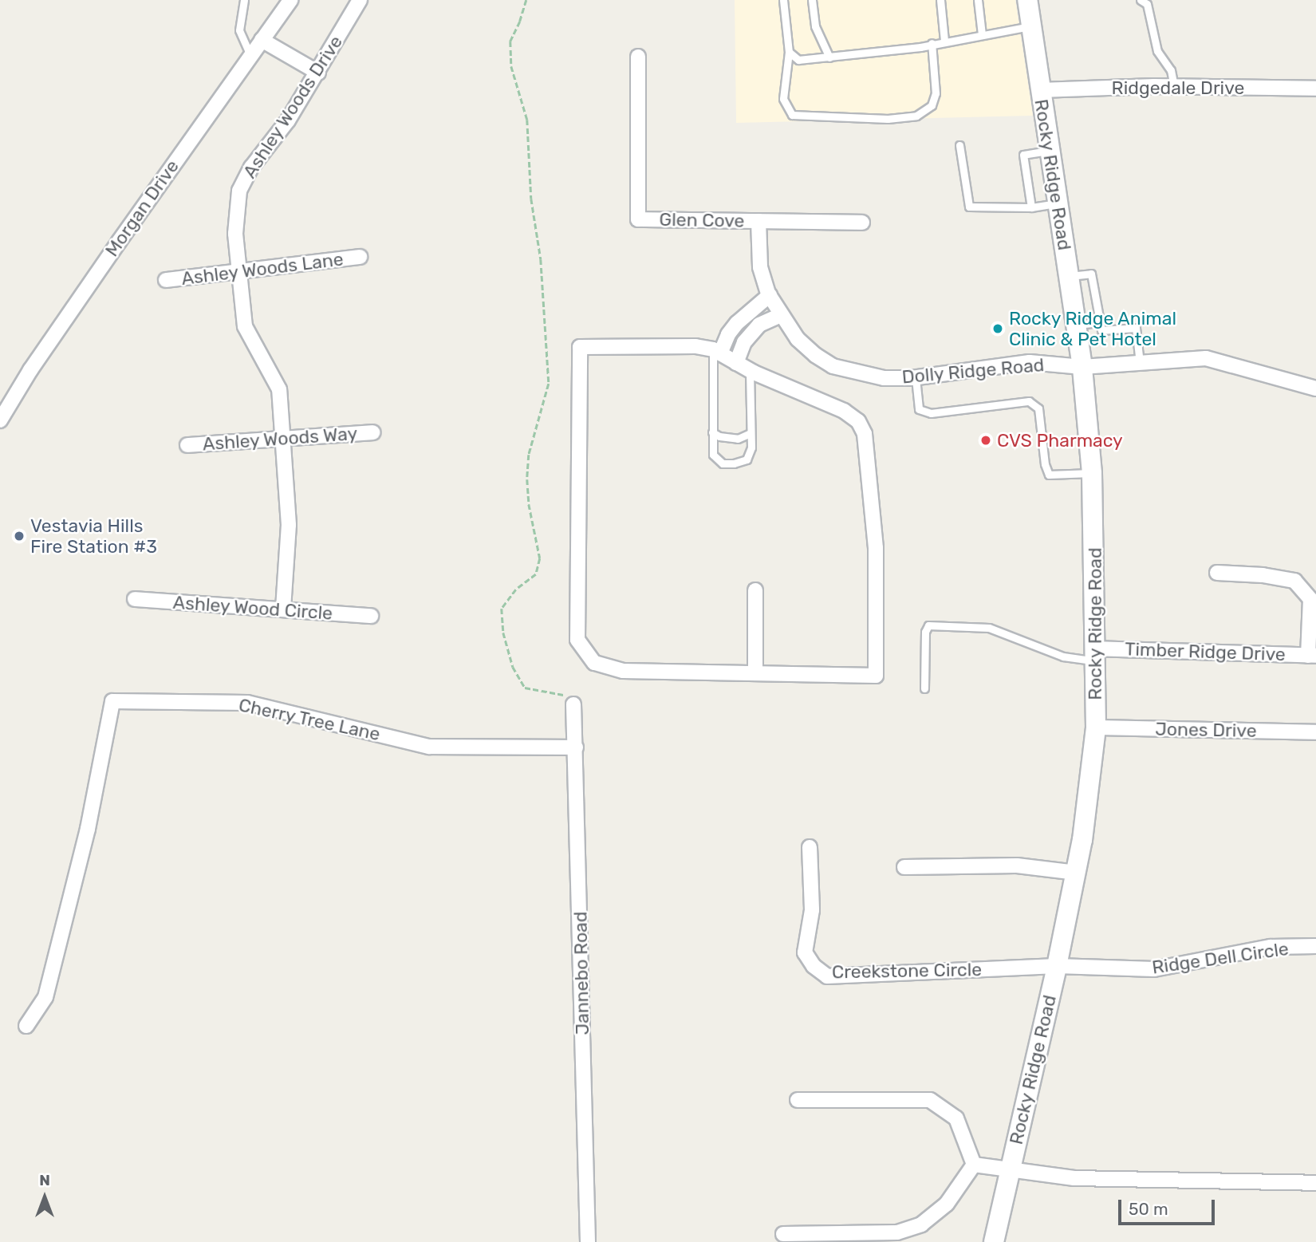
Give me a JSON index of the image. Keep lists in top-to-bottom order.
{
  "streets": {
    "main road": ["Rocky Ridge Road"],
    "street": [
      "Ridgedale Drive",
      "Ashley Woods Drive",
      "Morgan Drive",
      "Glen Cove",
      "Ashley Woods Lane",
      "Dolly Ridge Road",
      "Ashley Woods Way",
      "Ashley Wood Circle",
      "Timber Ridge Drive",
      "Cherry Tree Lane",
      "Jones Drive",
      "Ridge Dell Circle",
      "Creekstone Circle",
      "Jannebo Road"
    ]
  },
  "crossings": [
    ["Ridgedale Drive", "Rocky Ridge Road"],
    ["Ashley Woods Drive", "Ashley Woods Lane"],
    ["Ashley Woods Drive", "Ashley Woods Way"],
    ["Ashley Woods Drive", "Ashley Wood Circle"],
    ["Rocky Ridge Road", "Dolly Ridge Road"],
    ["Rocky Ridge Road", "Timber Ridge Drive"],
    ["Rocky Ridge Road", "Jones Drive"],
    ["Rocky Ridge Road", "Ridge Dell Circle"],
    ["Rocky Ridge Road", "Creekstone Circle"],
    ["Glen Cove", "Dolly Ridge Road"],
    ["Cherry Tree Lane", "Jannebo Road"],
    ["Ridge Dell Circle", "Creekstone Circle"]
  ],
  "places": ["Rocky Ridge Animal Clinic & Pet Hotel", "CVS Pharmacy", "Vestavia Hills Fire Station #3"],
  "scale_bar": "50 m",
  "north": "top"
}
